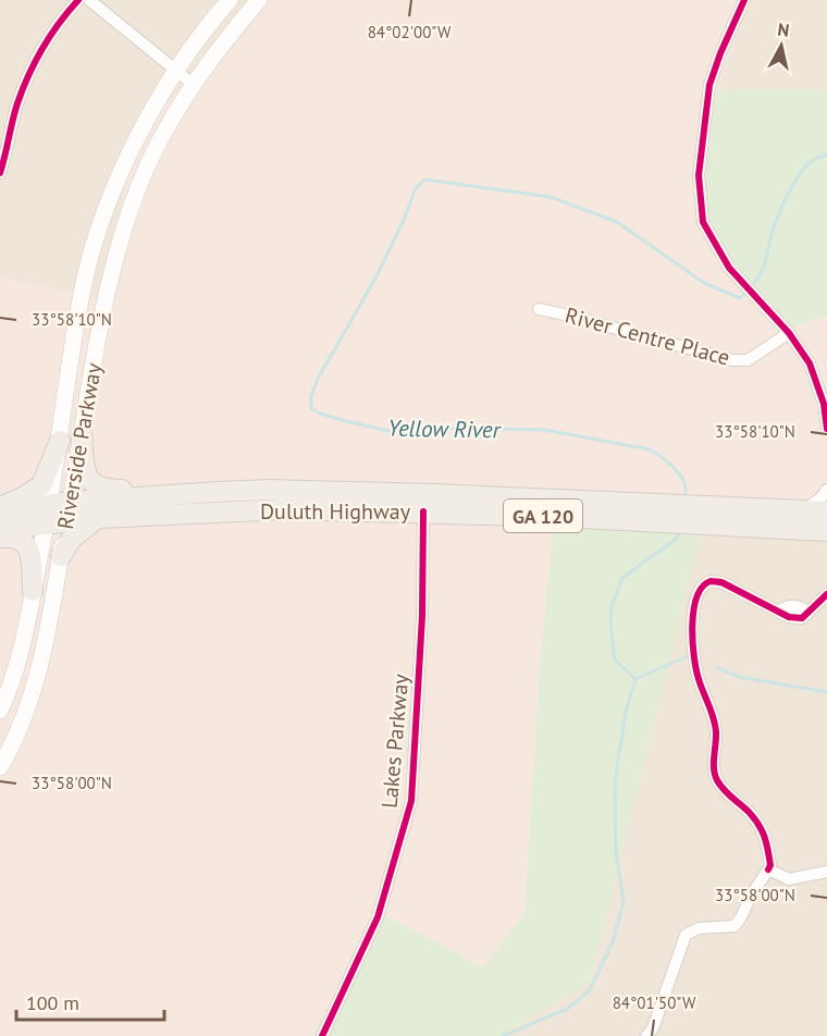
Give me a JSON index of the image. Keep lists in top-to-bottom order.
{
  "streets": {
    "main road": ["Riverside Parkway", "Duluth Highway", "GA 120"],
    "street": ["River Centre Place", "Lakes Parkway"]
  },
  "crossings": [
    ["Riverside Parkway", "Duluth Highway"],
    ["Duluth Highway", "Lakes Parkway"]
  ],
  "water": ["Yellow River"],
  "scale_bar": "100 m",
  "north": "top",
  "coordinates": [
    "84°02'00\"W",
    "33°58'10\"N",
    "33°58'00\"N",
    "84°01'50\"W"
  ]
}
